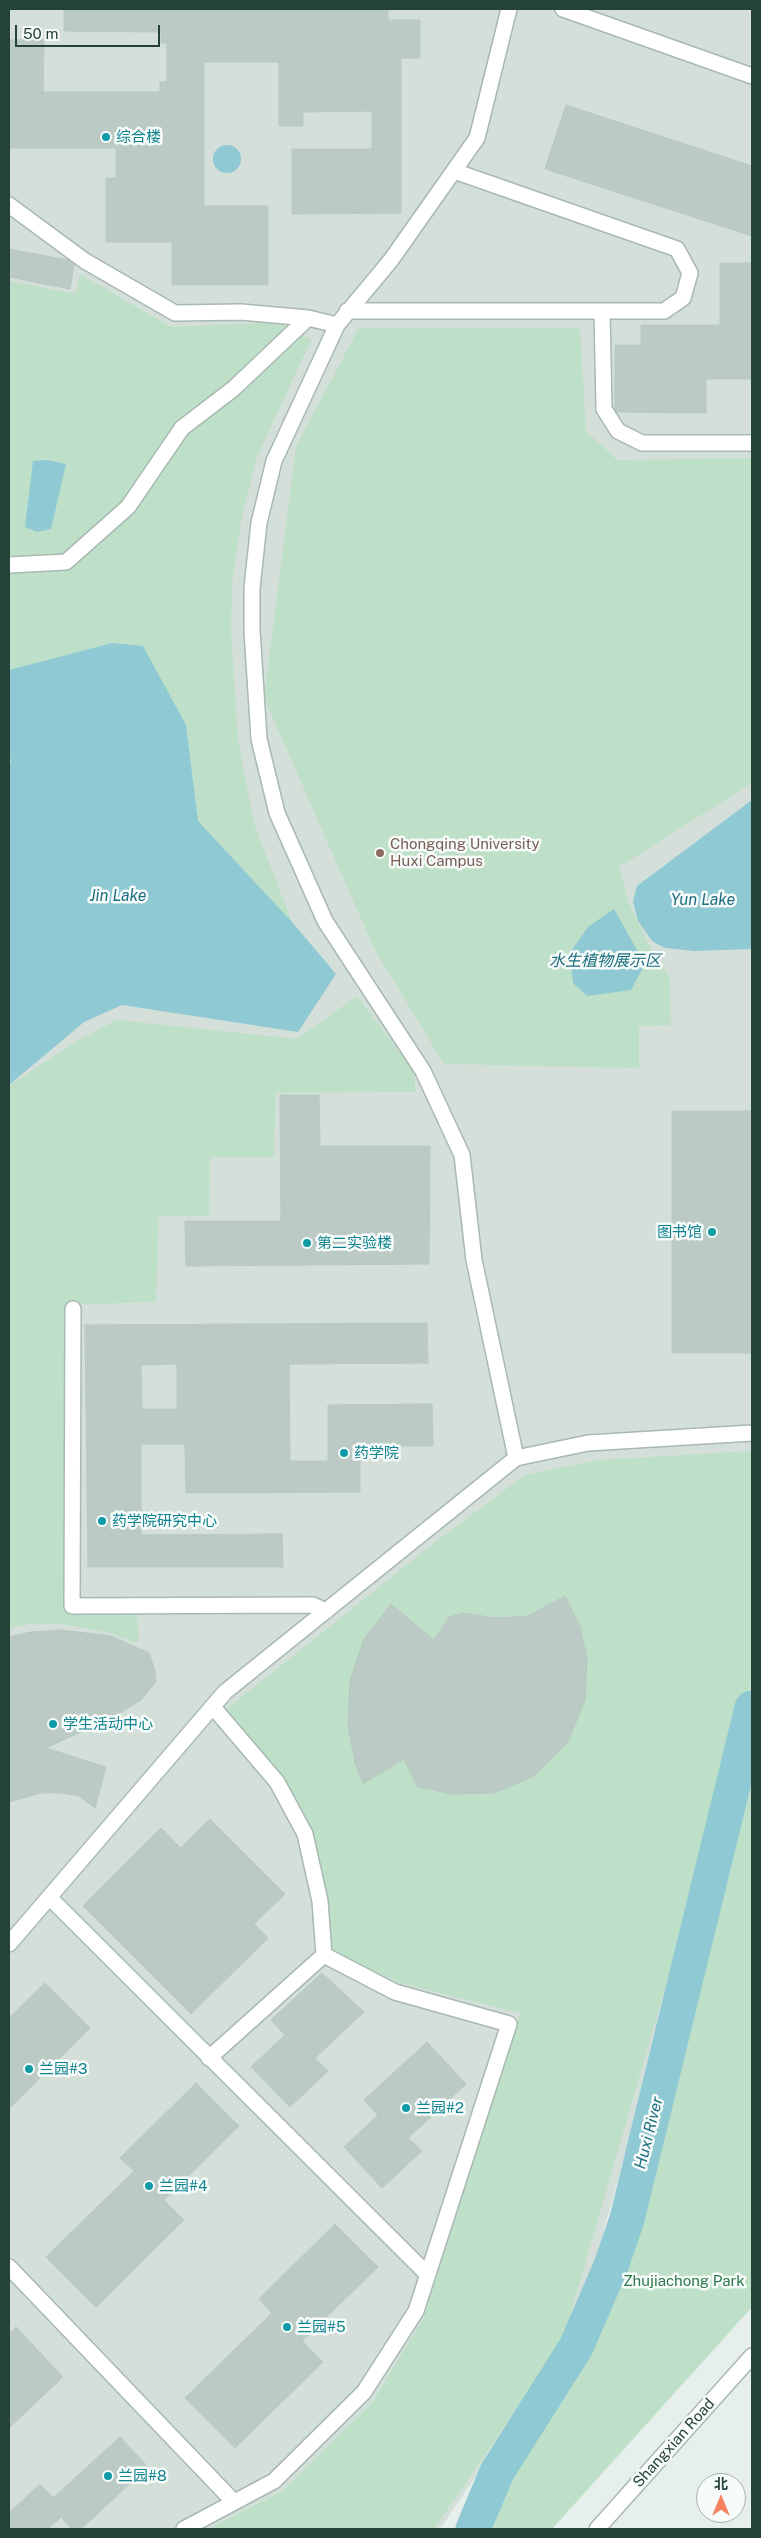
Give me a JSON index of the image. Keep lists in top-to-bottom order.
{
  "streets": {
    "street": ["Shangxian Road"]
  },
  "water": [
    "Jin Lake",
    "Yun Lake",
    "水生植物展示区",
    "Huxi River"
  ],
  "parks": ["Zhujiachong Park"],
  "places": [
    "综合楼",
    "Chongqing University Huxi Campus",
    "图书馆",
    "第二实验楼",
    "药学院",
    "药学院研究中心",
    "学生活动中心",
    "兰园#3",
    "兰园#2",
    "兰园#4",
    "兰园#5",
    "兰园#8"
  ],
  "scale_bar": "50 m",
  "north": "top"
}
